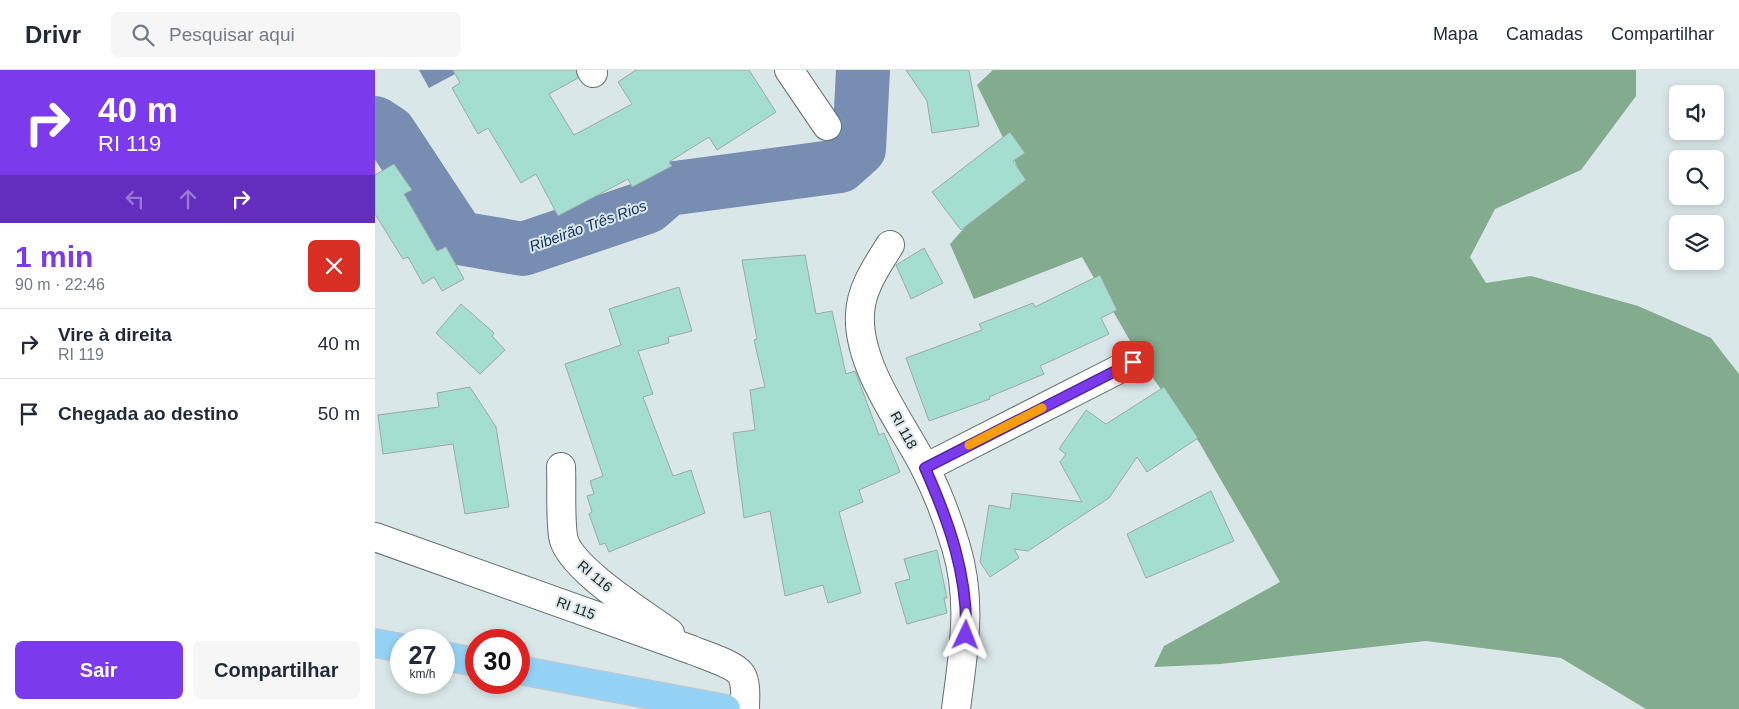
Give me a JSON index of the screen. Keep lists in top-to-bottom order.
{
  "streets": {
    "street": ["RI 118", "RI 116", "RI 115"]
  },
  "crossings": [
    ["RI 116", "RI 115"]
  ],
  "water": ["Ribeirão Três Rios"],
  "page": {
    "header": "Drivr",
    "search": "Pesquisar aqui",
    "nav": ["Mapa", "Camadas", "Compartilhar"],
    "turn": ["40 m", "RI 119"],
    "heading": ["1 min", "90 m · 22:46"],
    "list": [
      {
        "name": "Vire à direita",
        "note": "RI 119",
        "value": "40 m"
      },
      {
        "name": "Chegada ao destino",
        "value": "50 m"
      }
    ],
    "speed": "27 km/h",
    "limit": "30",
    "buttons": ["Sair", "Compartilhar"]
  }
}
